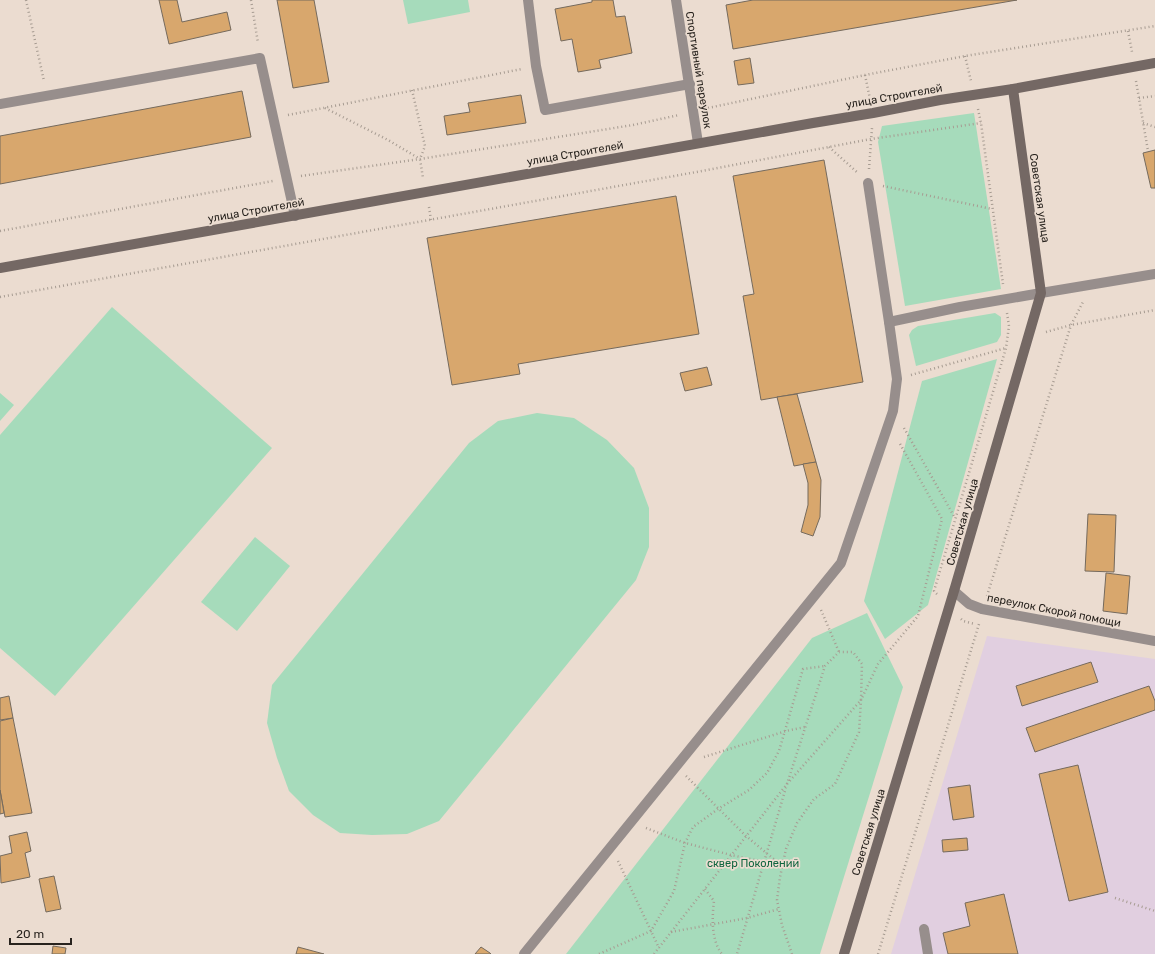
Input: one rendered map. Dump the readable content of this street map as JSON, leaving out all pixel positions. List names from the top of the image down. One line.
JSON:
{"streets":{"street":["Спортивный переулок","улица Строителей","Советская улица","переулок Скорой помощи"]},"crossings":[["Спортивный переулок","улица Строителей"],["улица Строителей","Советская улица"],["Советская улица","переулок Скорой помощи"]],"parks":["сквер Поколений"],"scale_bar":"20 m"}
